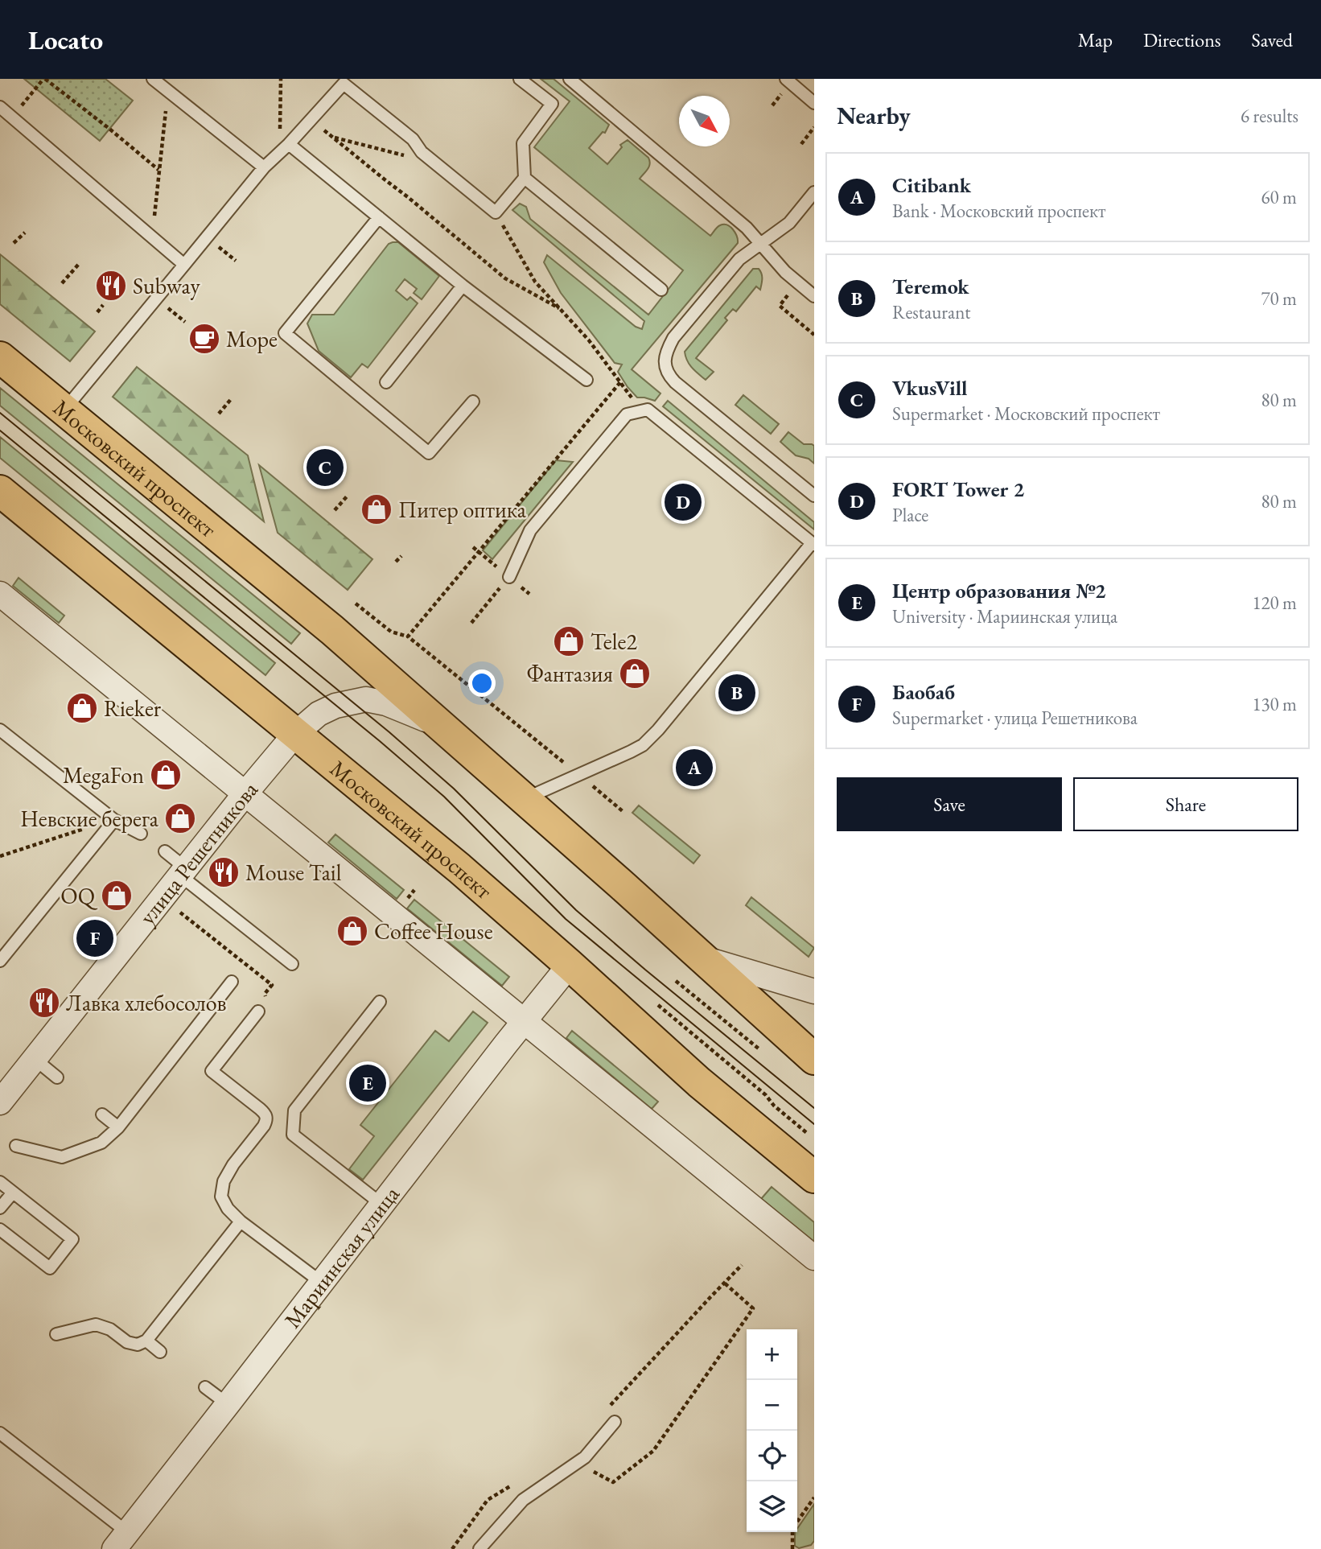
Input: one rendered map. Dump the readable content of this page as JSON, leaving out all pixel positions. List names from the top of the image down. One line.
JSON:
{"streets":{"main road":["Московский проспект"],"street":["улица Решетникова","Мариинская улица"]},"crossings":[["Московский проспект","улица Решетникова"],["Московский проспект","Мариинская улица"]],"places":{"restaurant":["Subway","Mouse Tail","Лавка хлебосолов"],"cafe":["Море"],"shop":["Питер оптика","Tele2","Фантазия","Rieker","MegaFon","Невские берега","OQ","Coffee House"]},"north":"bottom right","page":{"header":"Locato","nav":["Map","Directions","Saved"],"heading":["Nearby","6 results"],"list":[{"mark":"A","name":"Citibank","note":"Bank · Московский проспект","value":"60 m"},{"mark":"B","name":"Teremok","note":"Restaurant","value":"70 m"},{"mark":"C","name":"VkusVill","note":"Supermarket · Московский проспект","value":"80 m"},{"mark":"D","name":"FORT Tower 2","note":"Place","value":"80 m"},{"mark":"E","name":"Центр образования №2","note":"University · Мариинская улица","value":"120 m"},{"mark":"F","name":"Баобаб","note":"Supermarket · улица Решетникова","value":"130 m"}],"pins":["C","D","B","A","F","E"],"buttons":["Save","Share"],"map_buttons":["+","−"]}}
